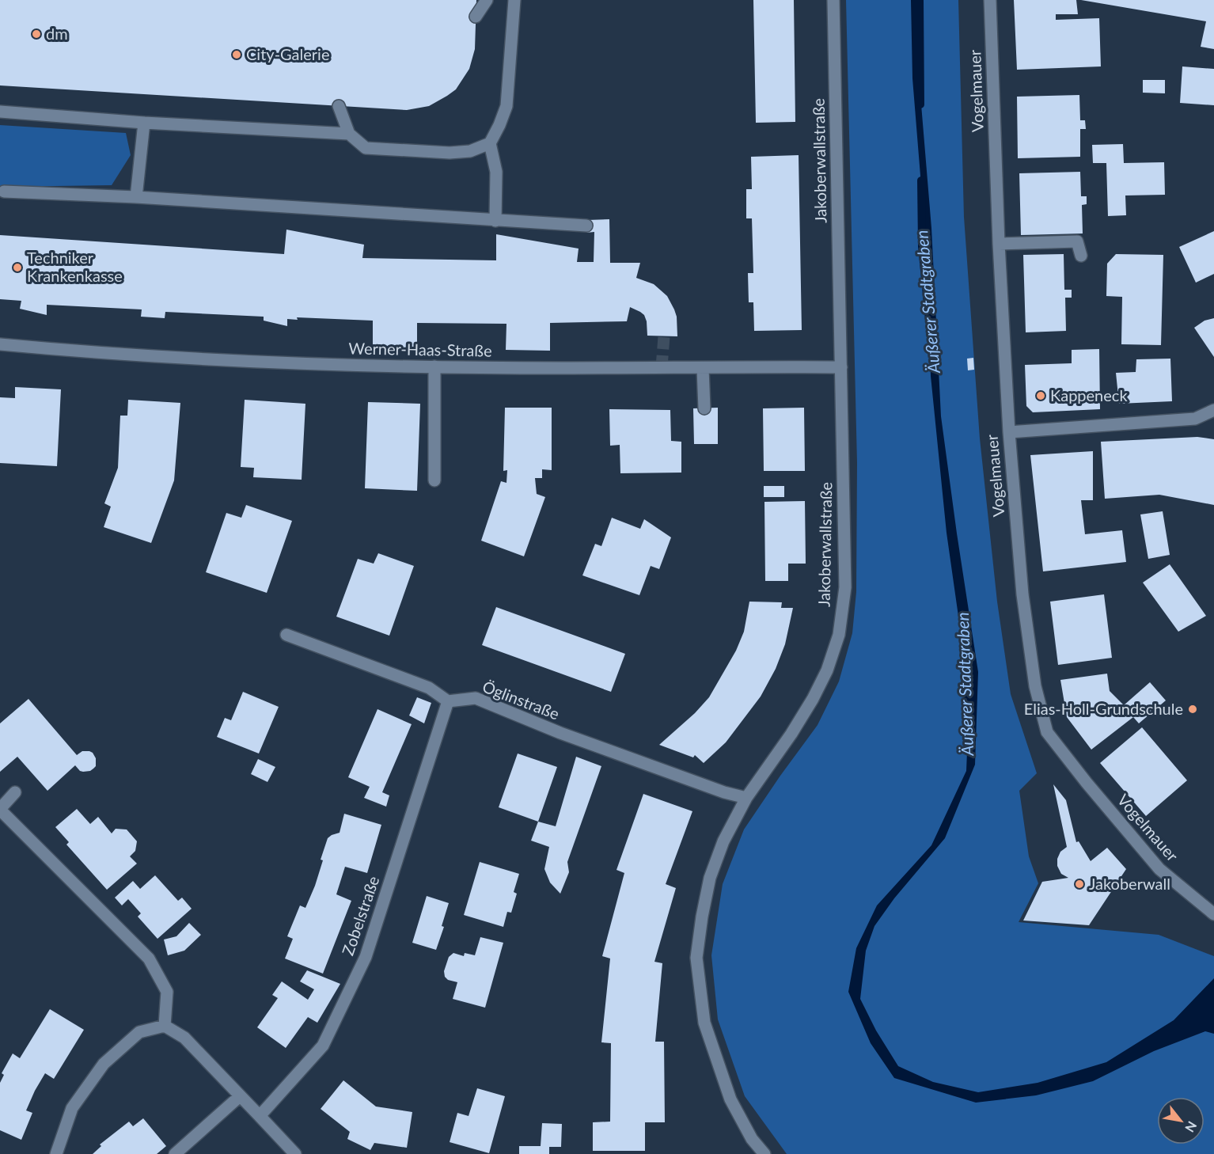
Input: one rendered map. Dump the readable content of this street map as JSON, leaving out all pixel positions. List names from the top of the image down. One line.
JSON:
{"streets":{"street":["Vogelmauer","Jakoberwallstraße","Werner-Haas-Straße","Öglinstraße","Zobelstraße"]},"crossings":[["Jakoberwallstraße","Werner-Haas-Straße"],["Jakoberwallstraße","Öglinstraße"],["Öglinstraße","Zobelstraße"]],"water":["Äußerer Stadtgraben"],"places":["dm","City-Galerie","Techniker Krankenkasse","Kappeneck","Elias-Holl-Grundschule","Jakoberwall"],"north":"bottom right"}
